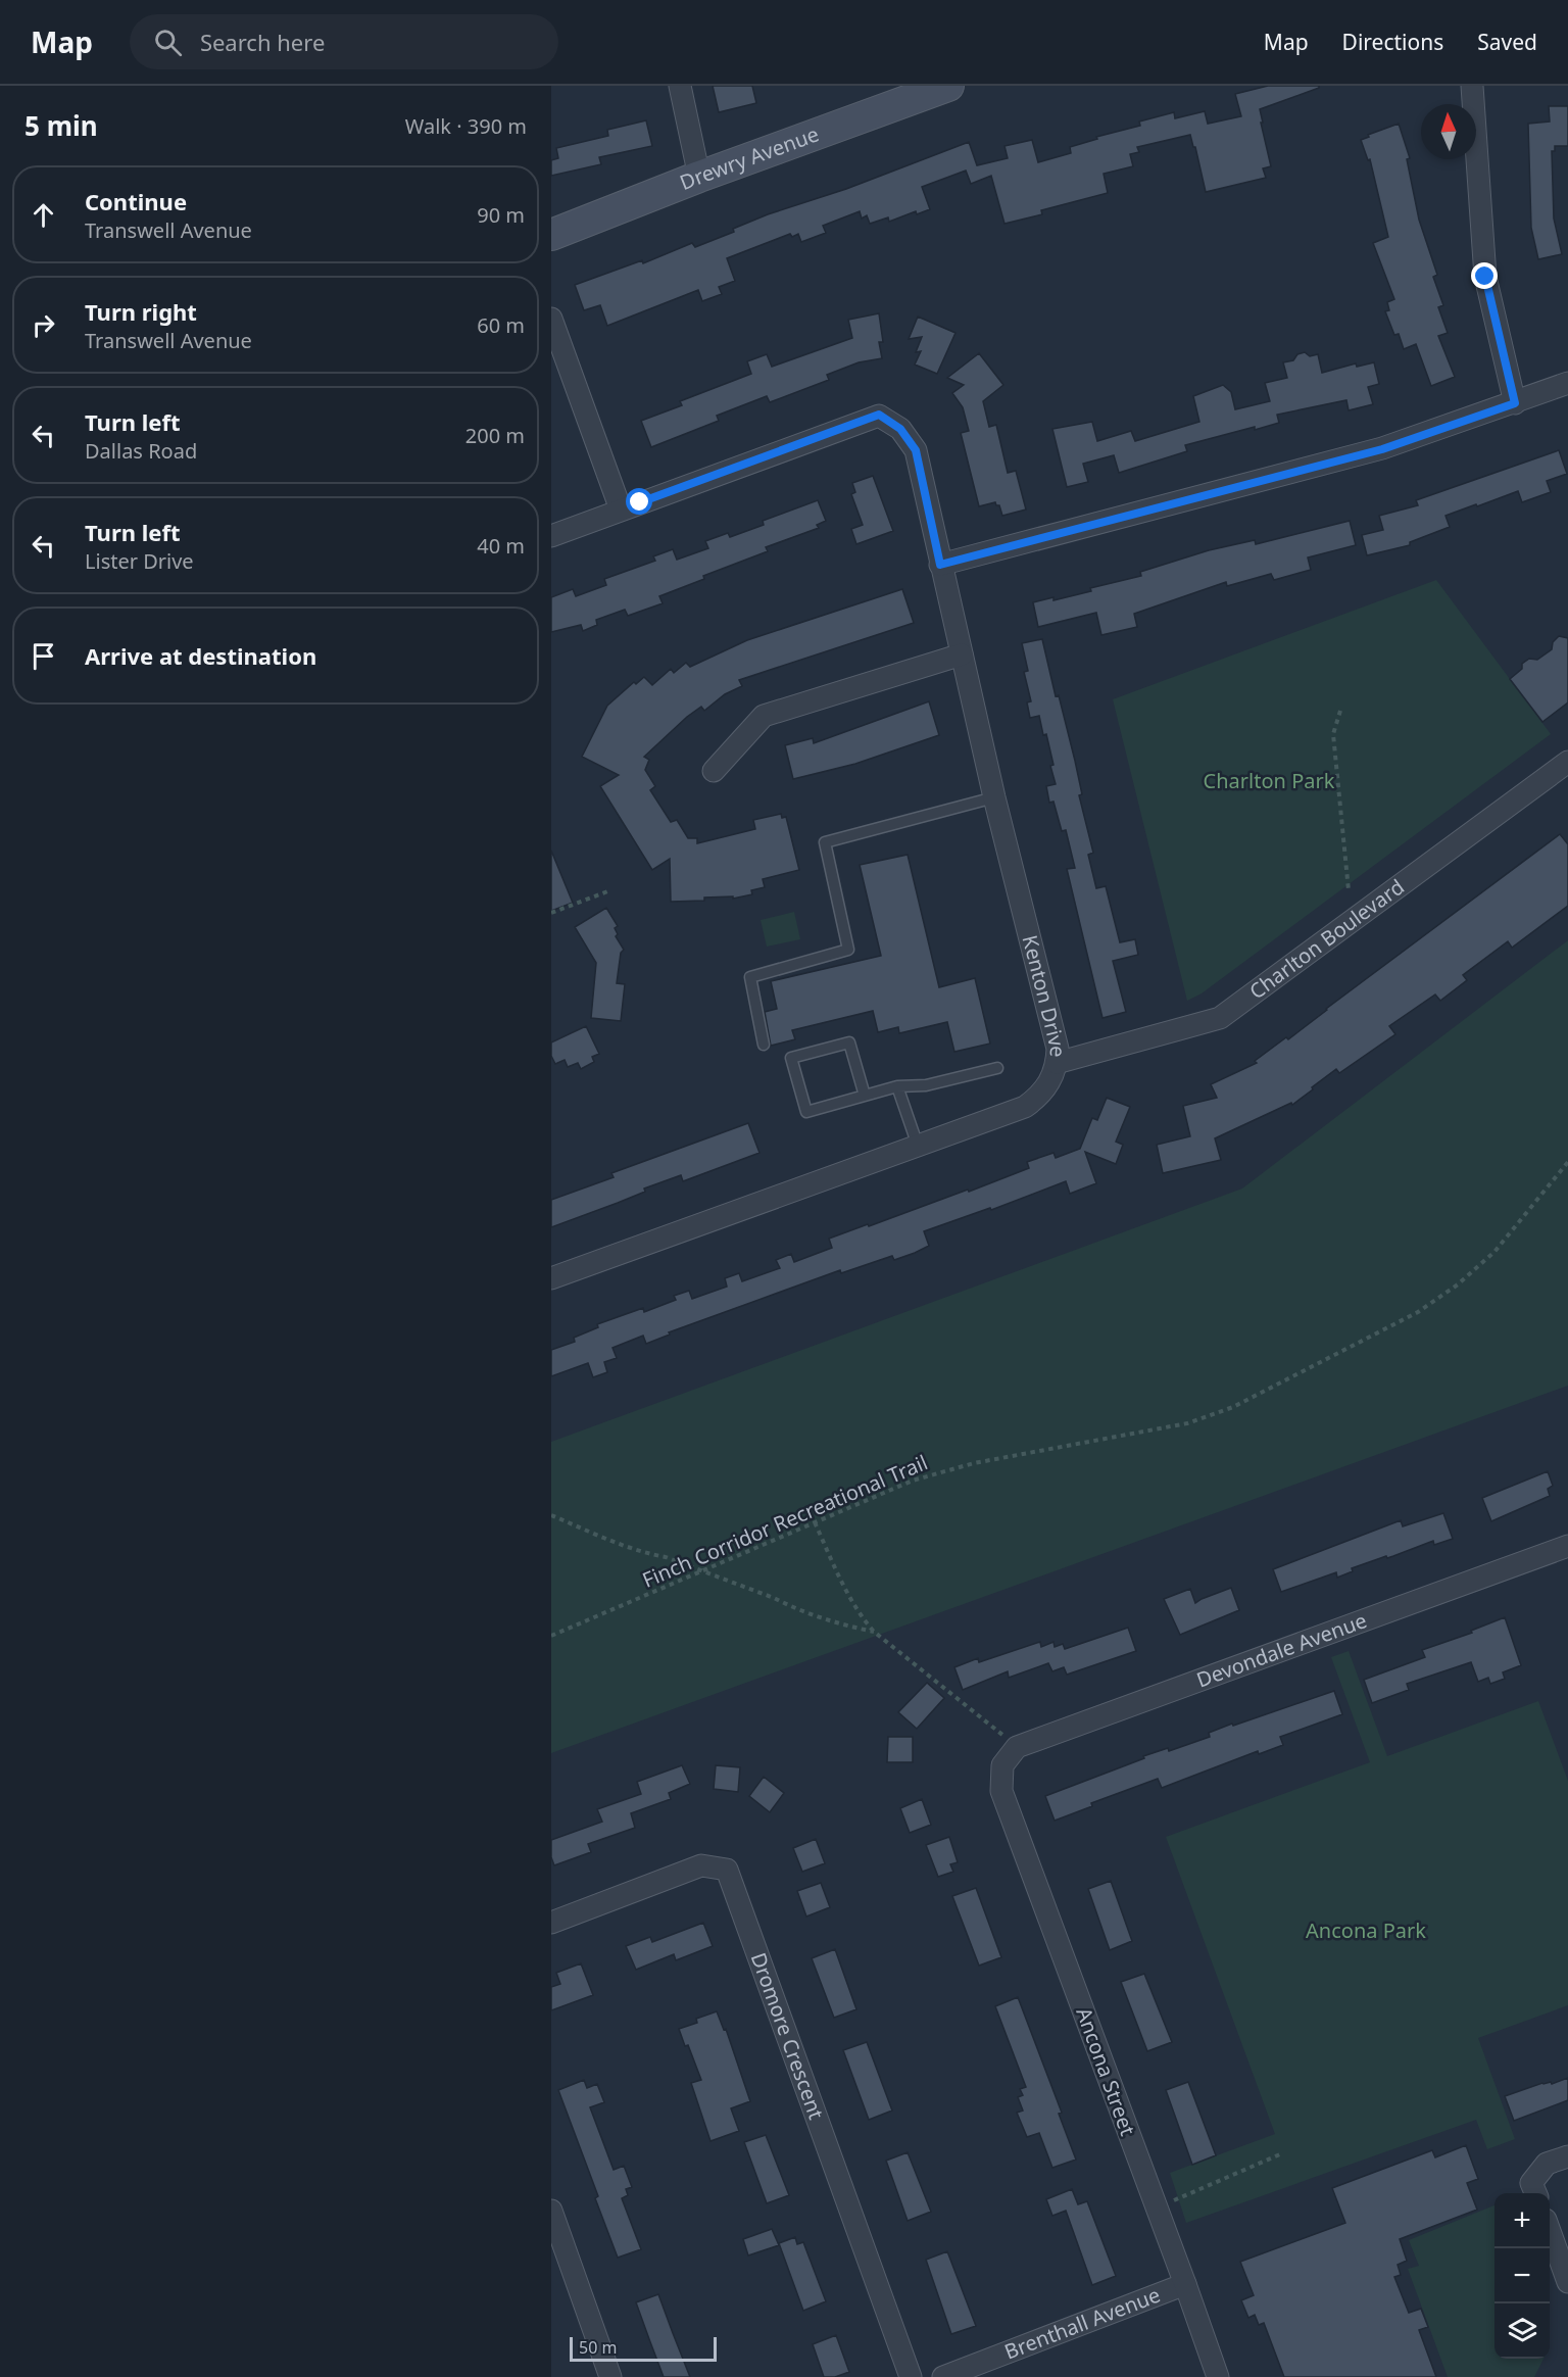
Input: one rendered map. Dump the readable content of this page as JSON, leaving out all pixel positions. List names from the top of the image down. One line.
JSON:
{"streets":{"street":["Drewry Avenue","Charlton Boulevard","Kenton Drive","Devondale Avenue","Dromore Crescent","Ancona Street","Brenthall Avenue"],"path":["Finch Corridor Recreational Trail"]},"crossings":[["Charlton Boulevard","Kenton Drive"],["Devondale Avenue","Ancona Street"],["Ancona Street","Brenthall Avenue"]],"parks":["Charlton Park","Ancona Park"],"scale_bar":"50 m","north":"top","page":{"header":"Map","search":"Search here","nav":["Map","Directions","Saved"],"heading":["5 min","Walk · 390 m"],"list":[["Continue","Transwell Avenue","90 m"],["Turn right","Transwell Avenue","60 m"],["Turn left","Dallas Road","200 m"],["Turn left","Lister Drive","40 m"],"Arrive at destination"],"map_buttons":["+","−"],"scale":"50 m"}}
